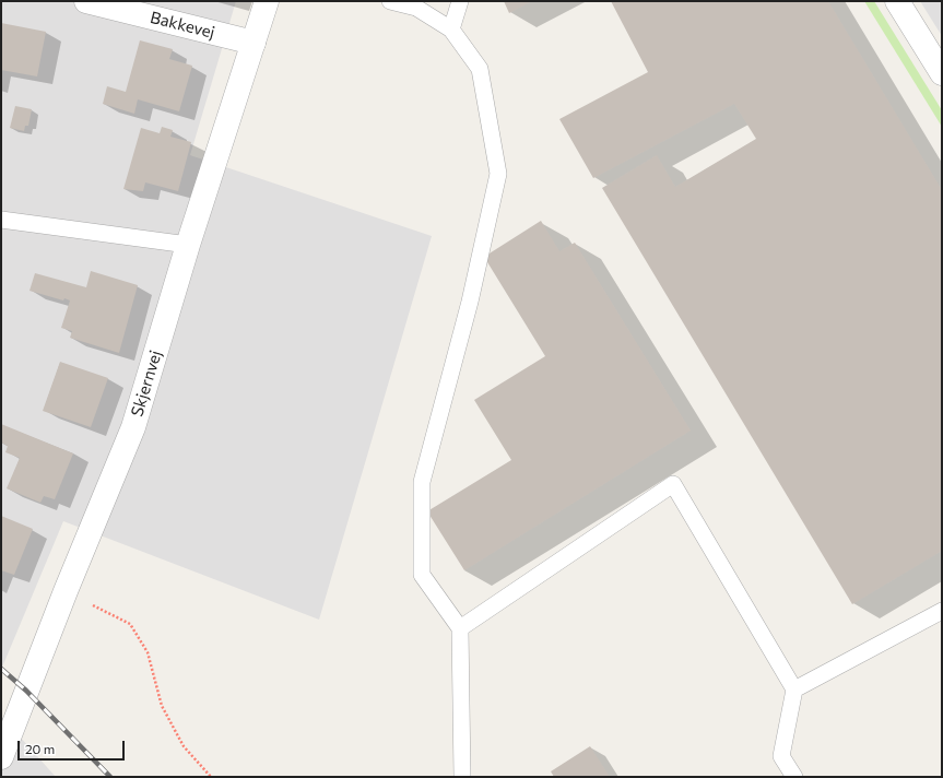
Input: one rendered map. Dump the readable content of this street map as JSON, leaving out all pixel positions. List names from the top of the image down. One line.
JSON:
{"streets":{"street":["Bakkevej","Skjernvej"]},"crossings":[["Bakkevej","Skjernvej"]],"scale_bar":"20 m"}
